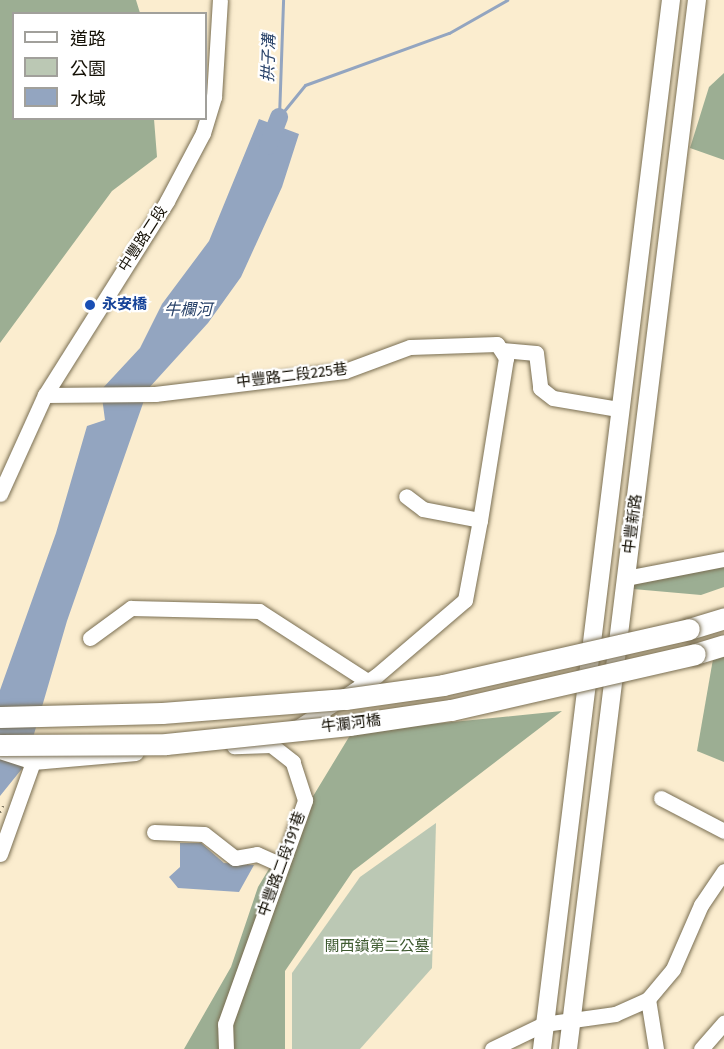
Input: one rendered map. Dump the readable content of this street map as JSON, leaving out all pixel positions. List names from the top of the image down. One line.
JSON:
{"streets":{"highway":["牛瀾河橋"],"main road":["中豐新路"],"street":["中豐路二段","中豐路二段225巷","中豐路二段191巷"]},"crossings":[["中豐路二段","中豐路二段225巷"],["中豐路二段225巷","中豐新路"]],"water":["拱子溝","牛欄河"],"parks":["關西鎮第二公墓"],"places":["永安橋"],"legend":["道路","公園","水域"]}
